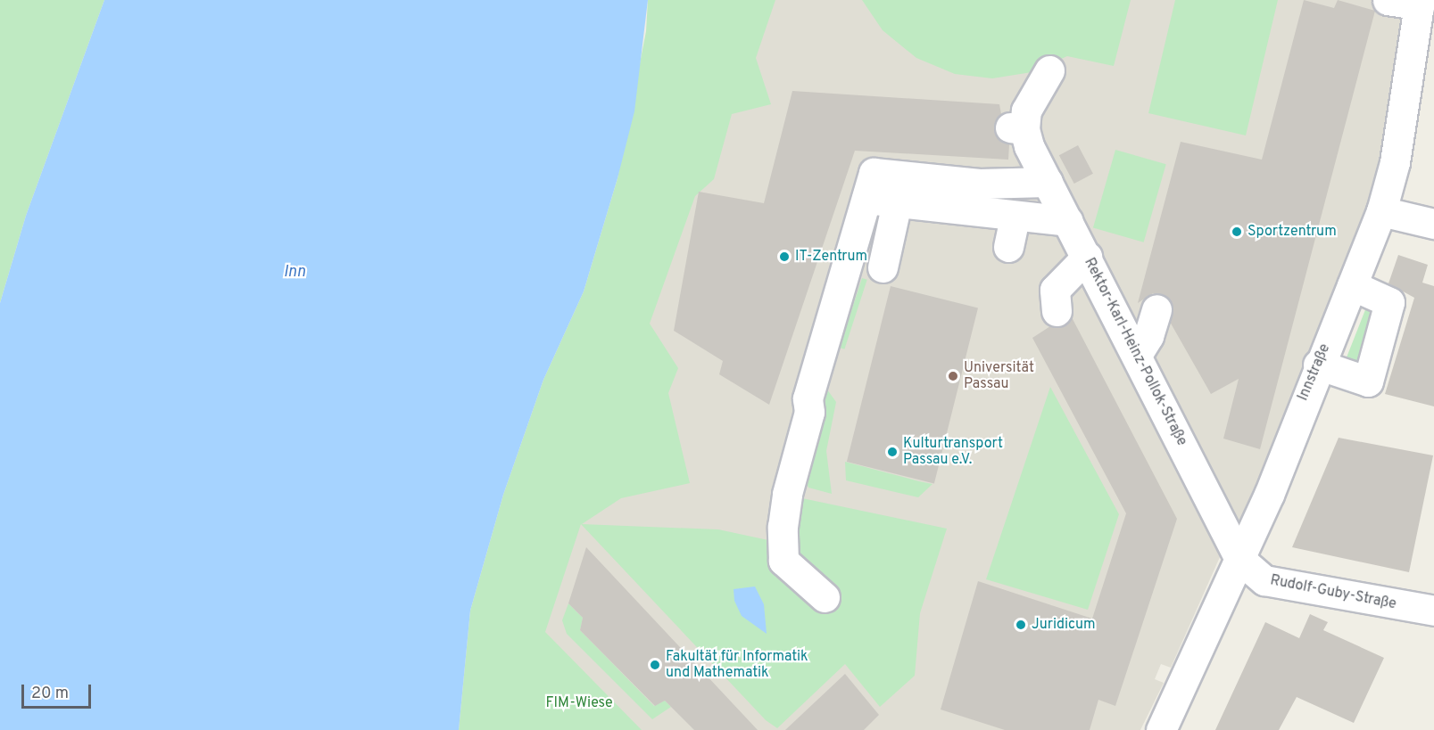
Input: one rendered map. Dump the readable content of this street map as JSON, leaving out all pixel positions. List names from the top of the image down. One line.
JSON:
{"streets":{"street":["Rektor-Karl-Heinz-Pollok-Straße","Innstraße","Rudolf-Guby-Straße"]},"crossings":[["Rektor-Karl-Heinz-Pollok-Straße","Innstraße"],["Rektor-Karl-Heinz-Pollok-Straße","Rudolf-Guby-Straße"],["Innstraße","Rudolf-Guby-Straße"]],"water":["Inn"],"parks":["FIM-Wiese"],"places":["Sportzentrum","IT-Zentrum","Universität Passau","Kulturtransport Passau e.V.","Juridicum","Fakultät für Informatik und Mathematik"],"scale_bar":"20 m"}
